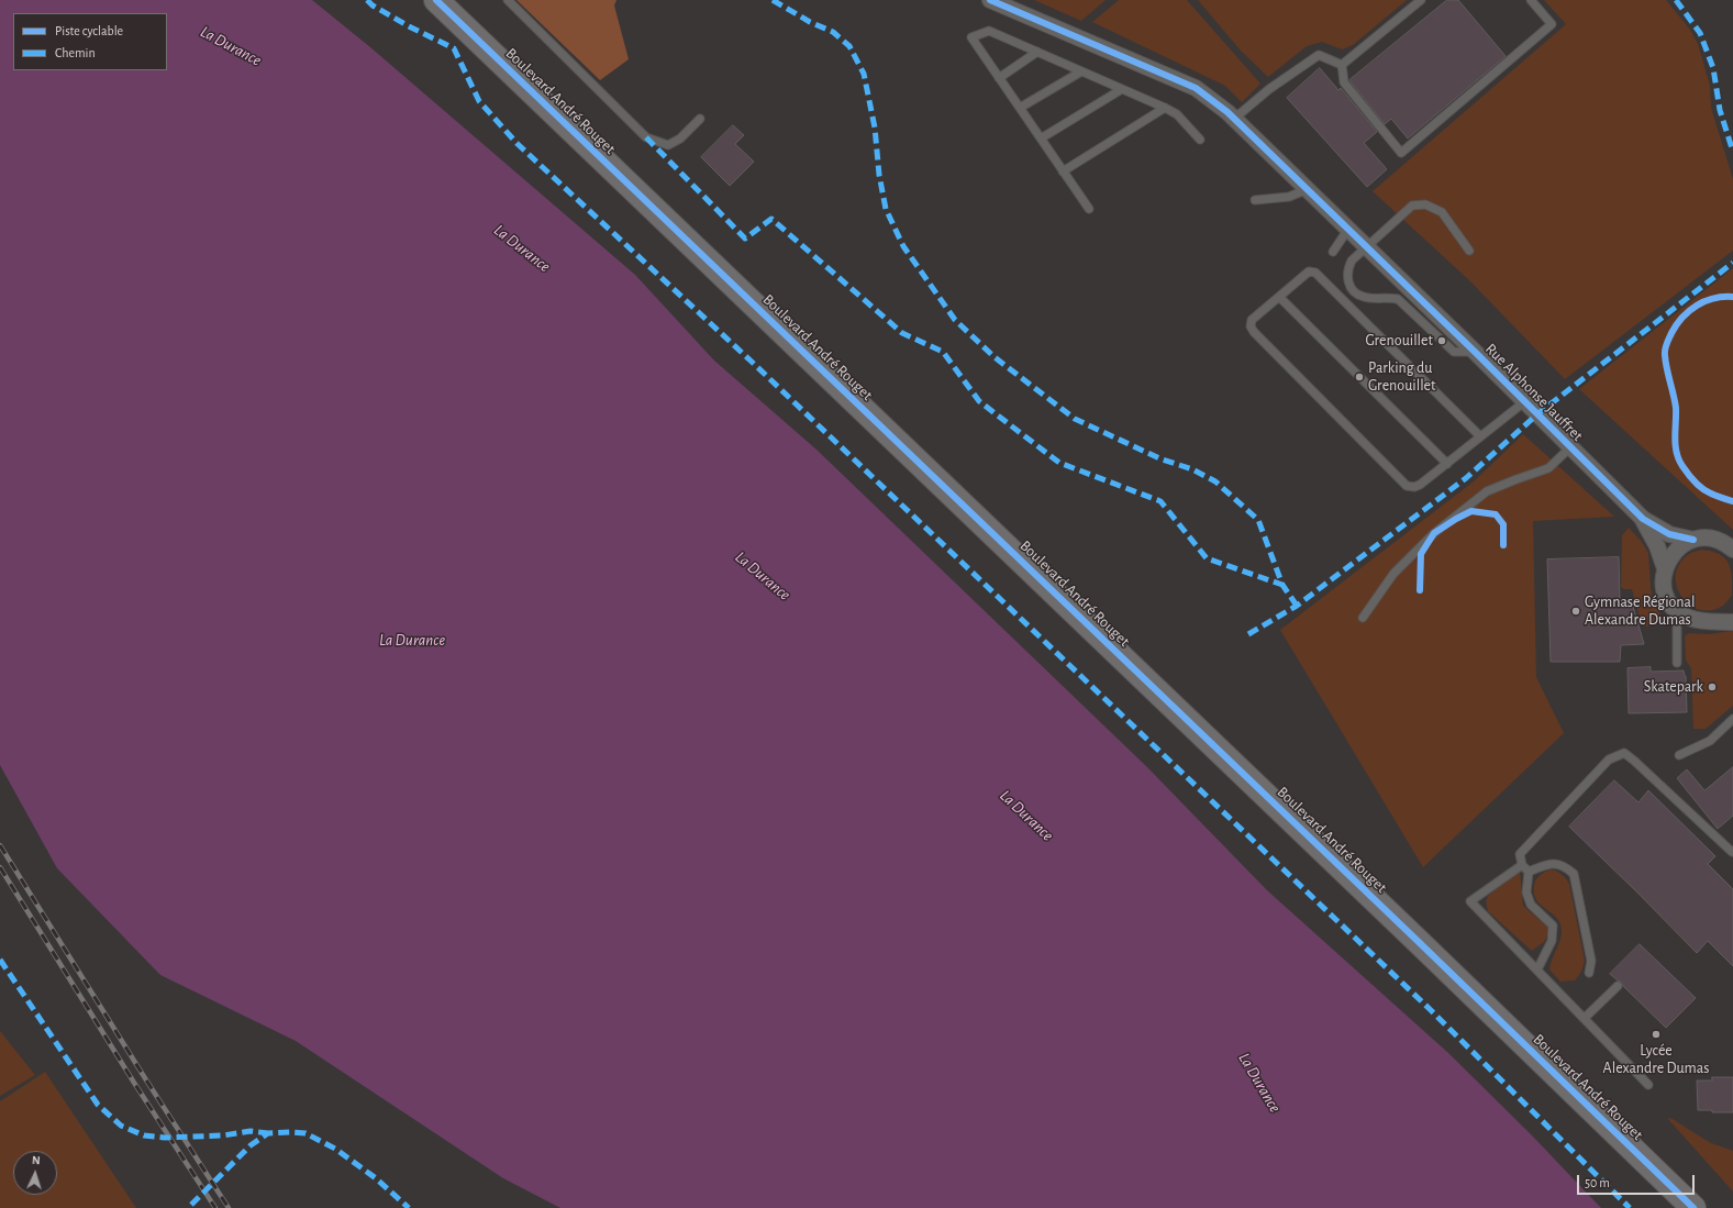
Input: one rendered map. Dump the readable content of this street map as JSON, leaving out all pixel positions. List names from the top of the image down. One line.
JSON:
{"streets":{"main road":["Boulevard André Rouget"],"street":["Rue Alphonse Jauffret"]},"water":["La Durance"],"places":["Grenouillet","Parking du Grenouillet","Gymnase Régional Alexandre Dumas","Skatepark","Lycée Alexandre Dumas"],"legend":["Piste cyclable","Chemin"],"scale_bar":"50 m","north":"top"}
